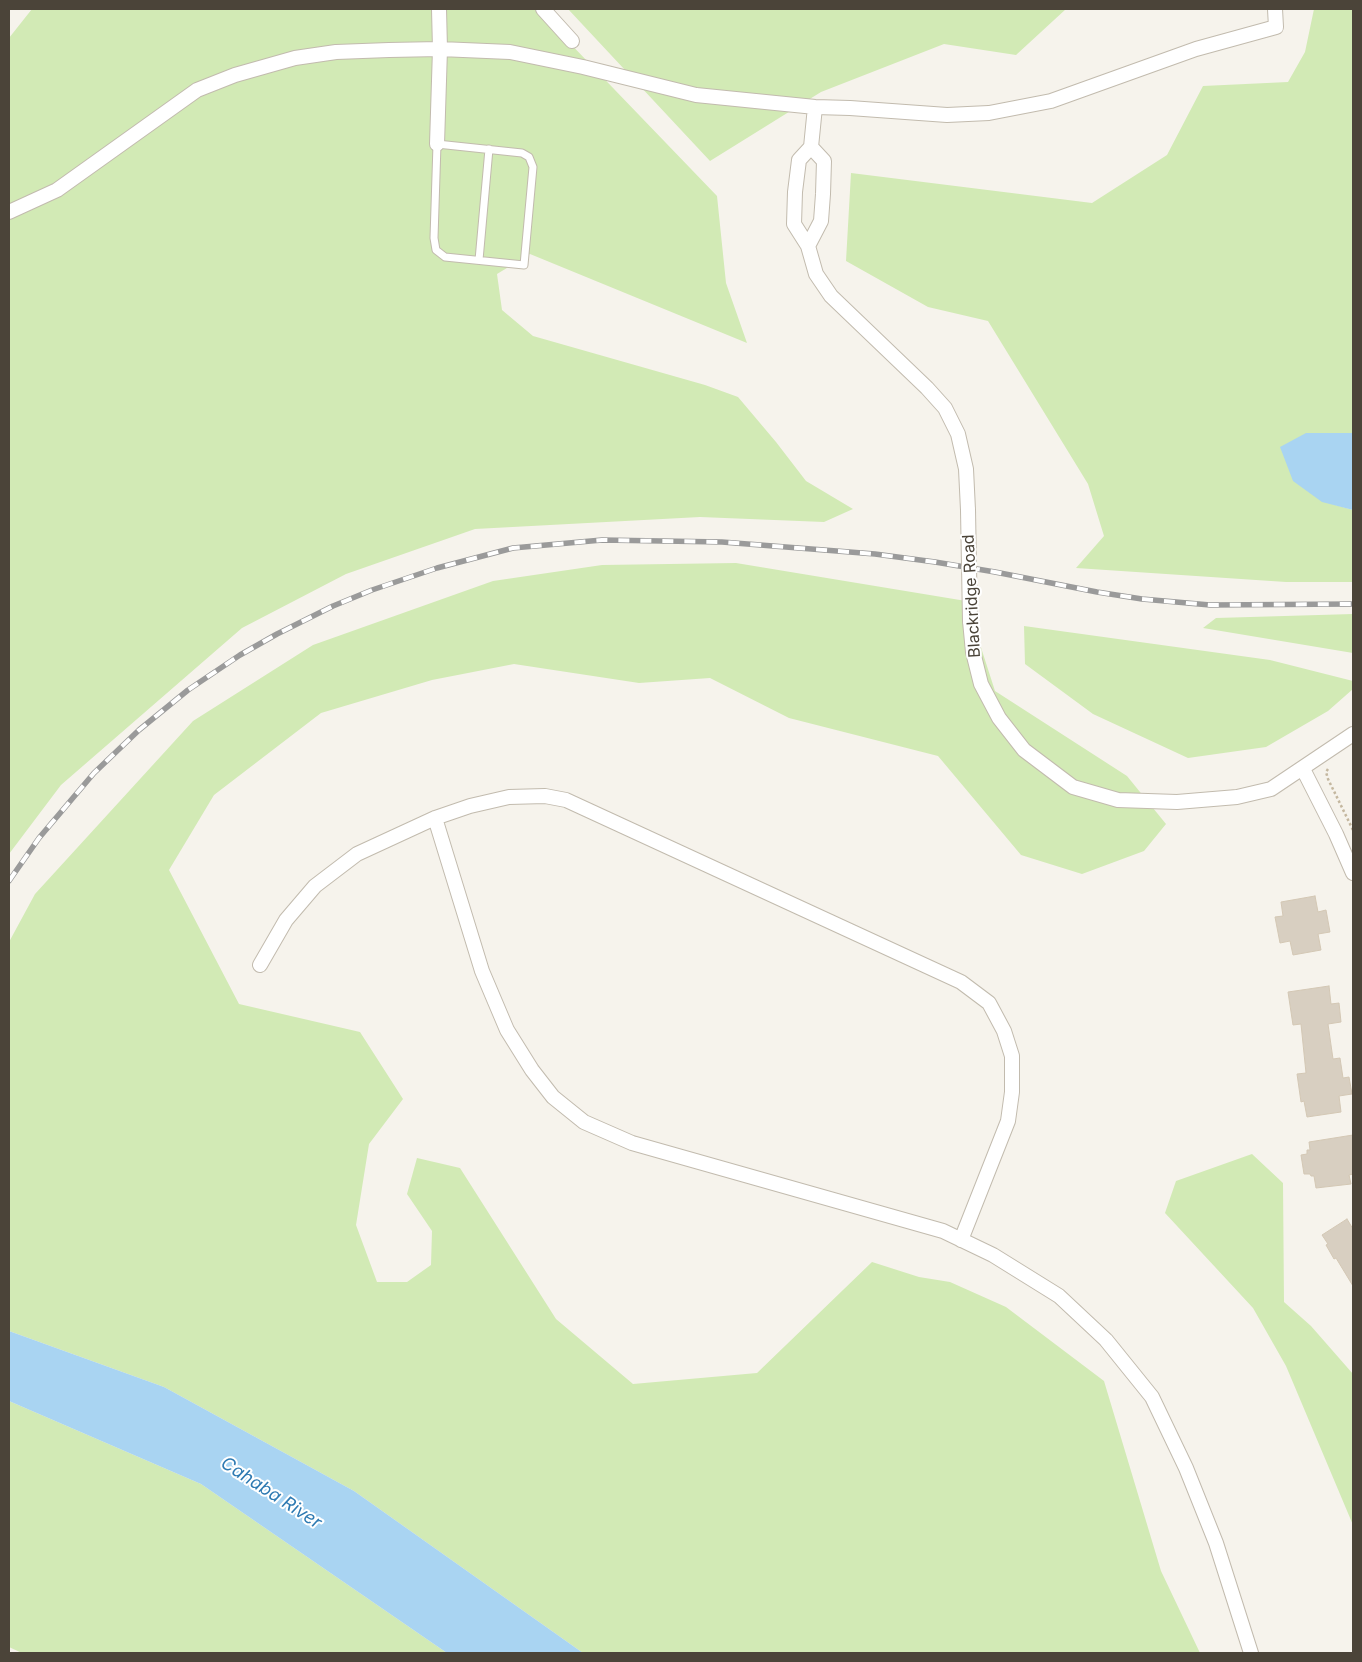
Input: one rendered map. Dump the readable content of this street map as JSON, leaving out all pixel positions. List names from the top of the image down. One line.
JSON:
{"streets":{"street":["Blackridge Road"]},"water":["Cahaba River"]}
